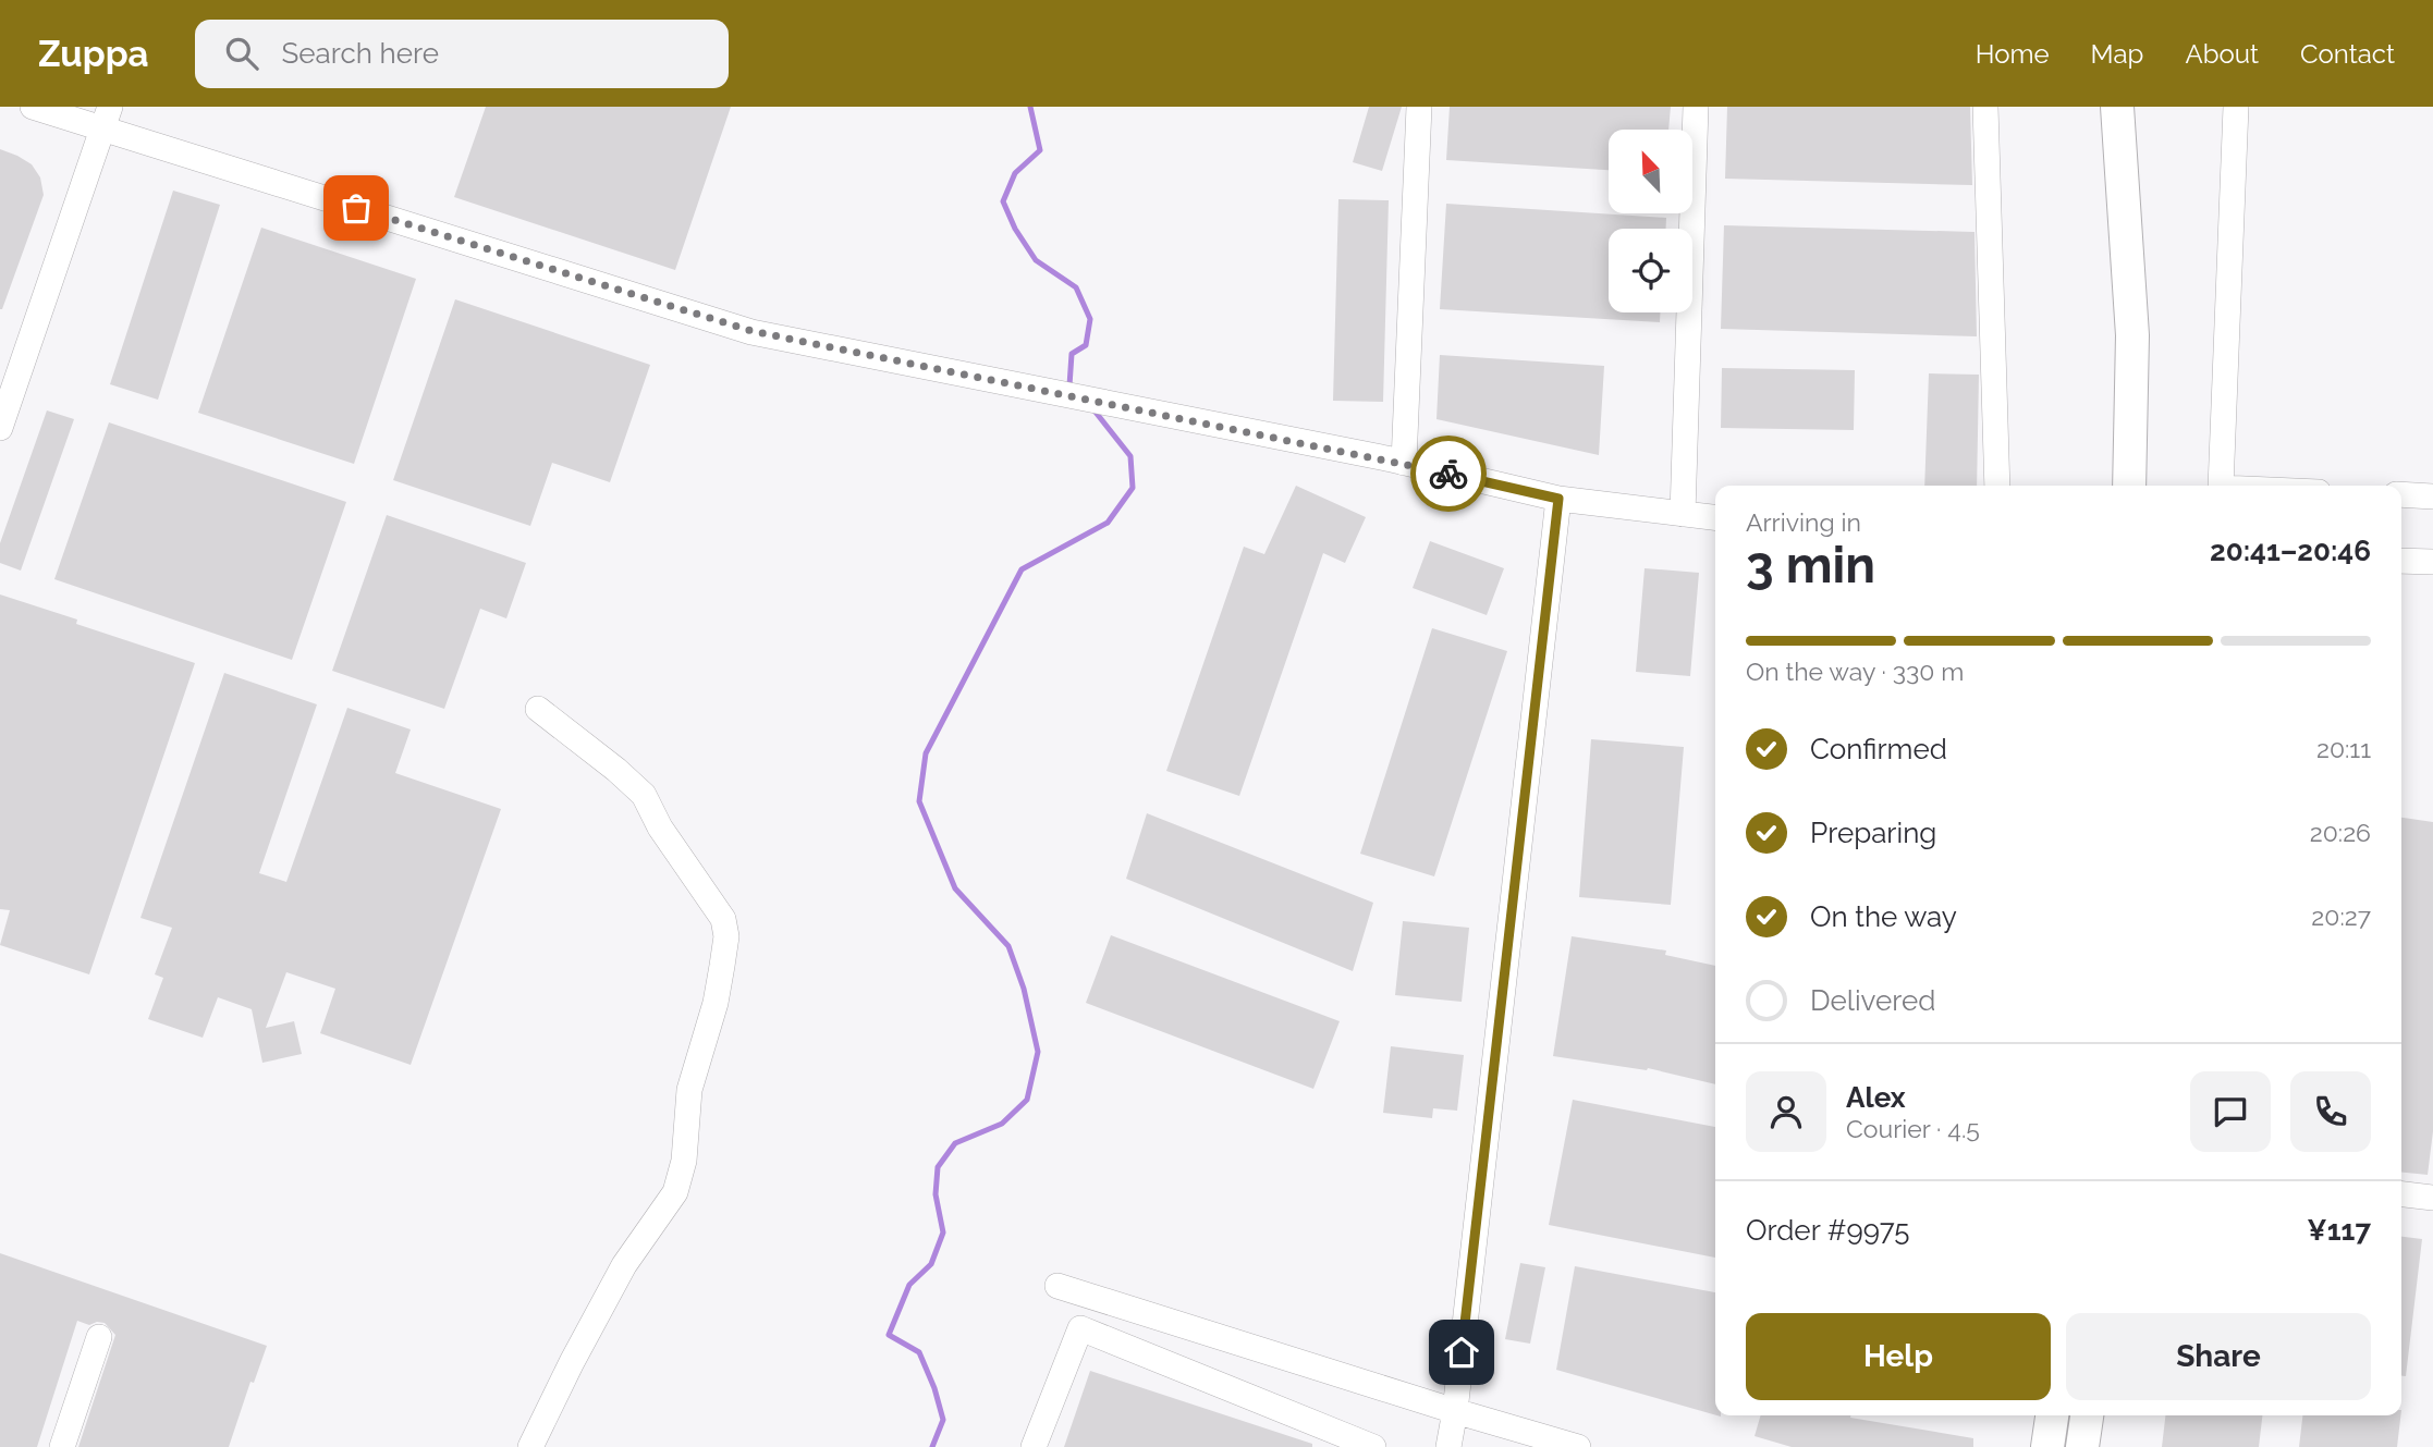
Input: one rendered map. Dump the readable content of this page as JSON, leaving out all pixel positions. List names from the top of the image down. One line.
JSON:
{"north":"top left","page":{"header":"Zuppa","search":"Search here","nav":["Home","Map","About","Contact"],"heading":["3 min","Arriving in","20:41–20:46"],"panel":["Alex","Courier · 4.5","Order #9975","¥117"],"bar":"On the way · 330 m","list":[["Confirmed","20:11"],["Preparing","20:26"],["On the way","20:27"],"Delivered"],"buttons":["Help","Share"]}}
